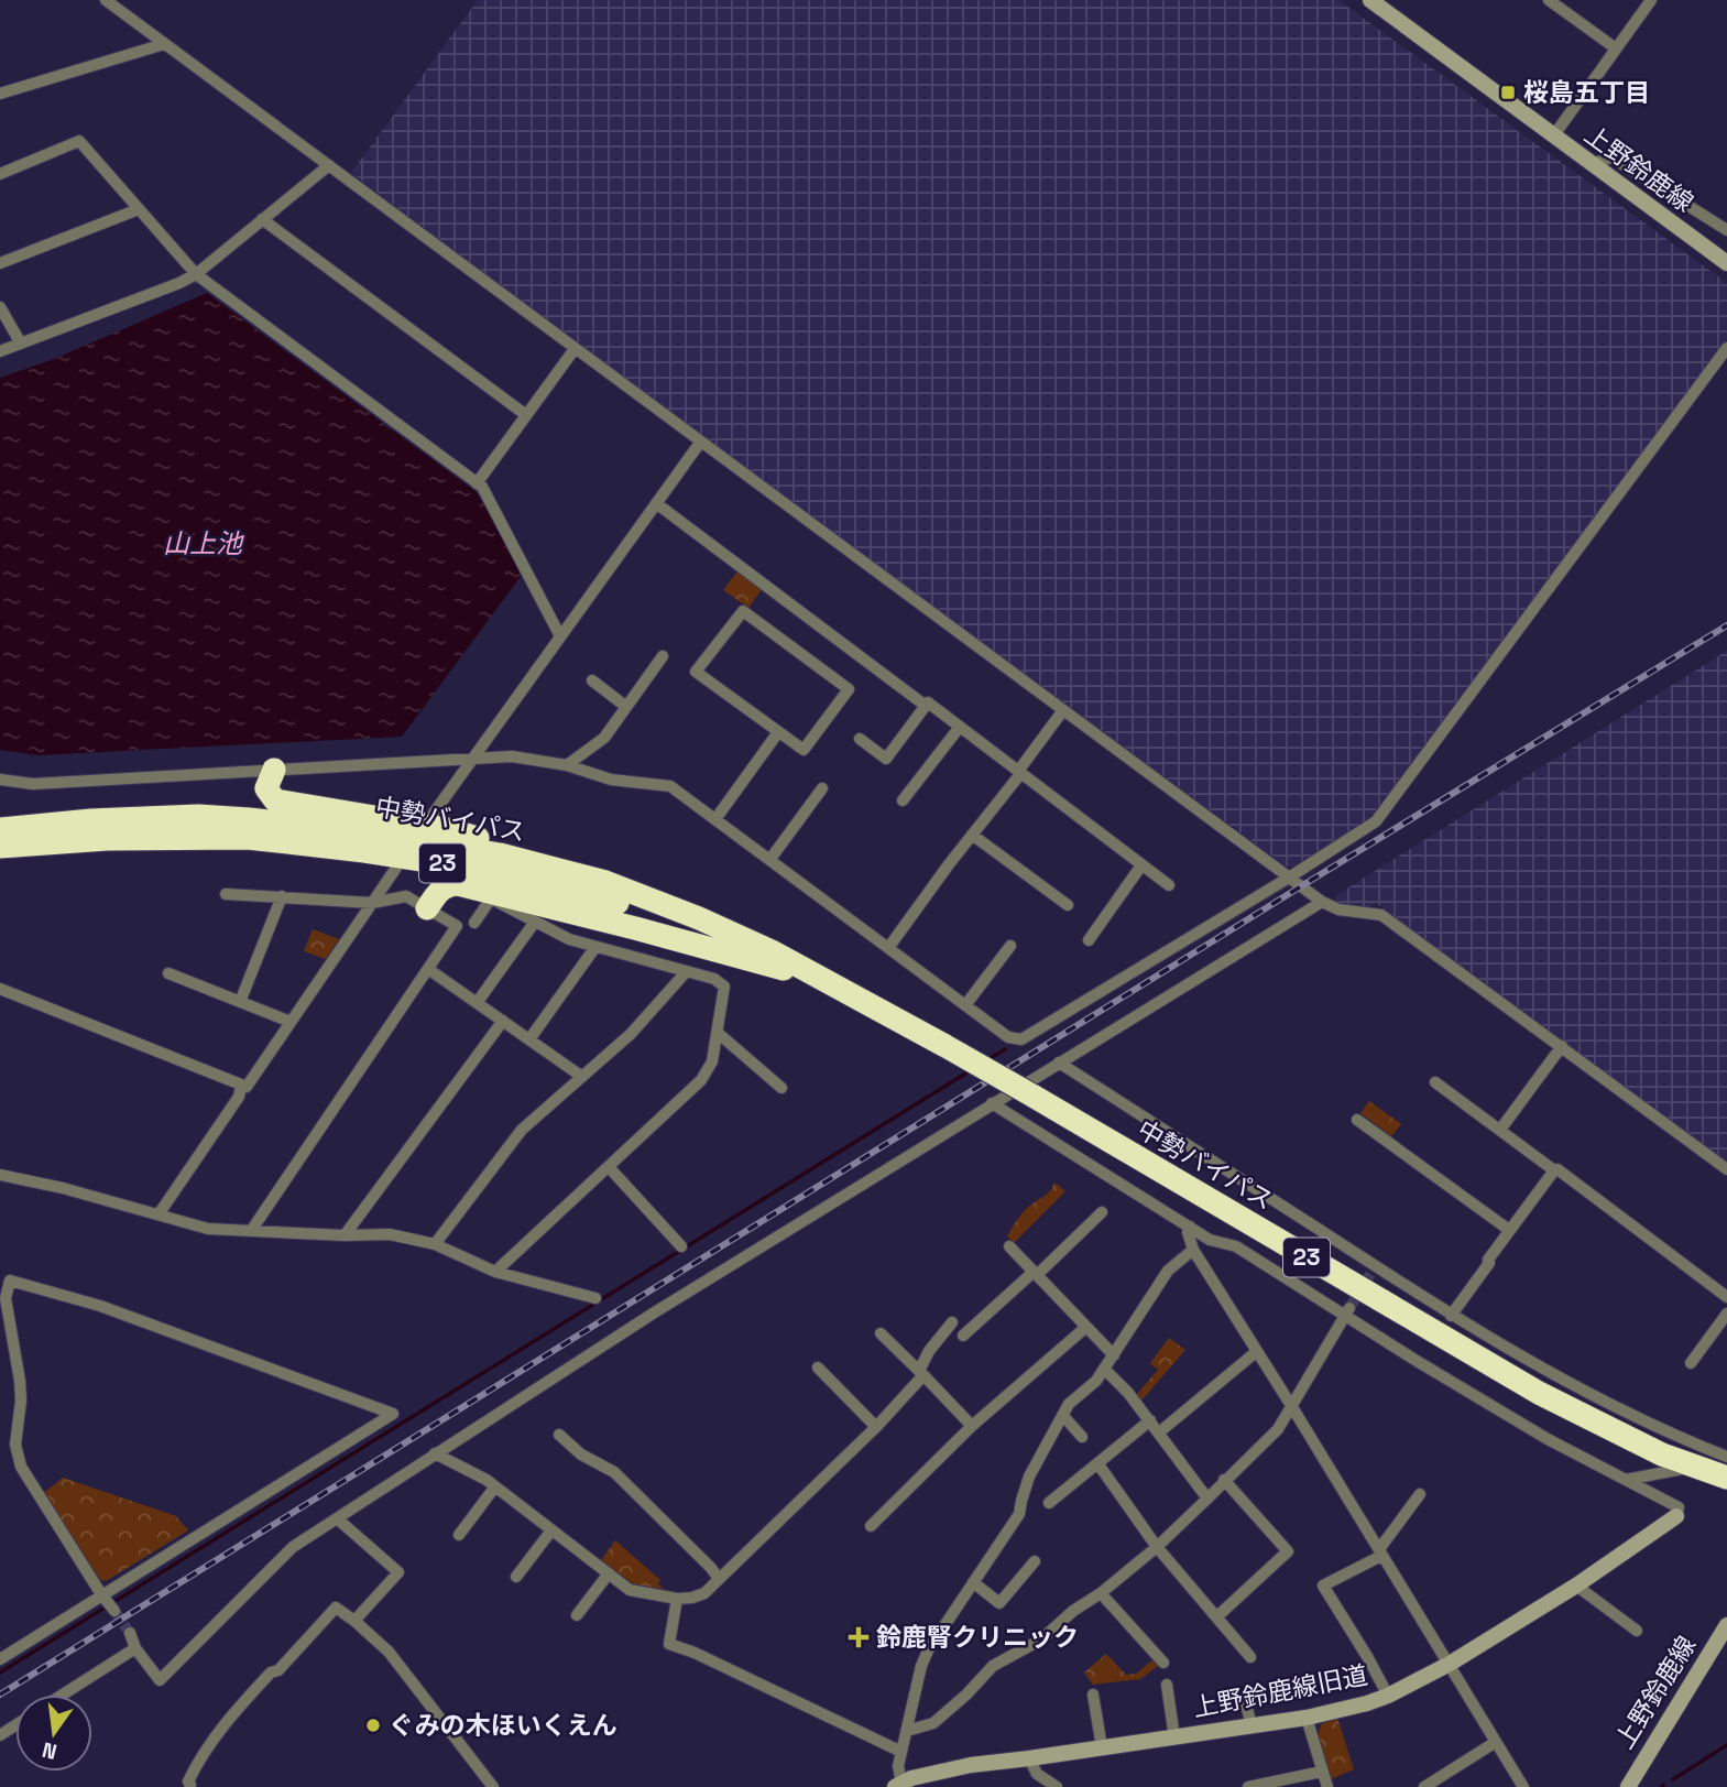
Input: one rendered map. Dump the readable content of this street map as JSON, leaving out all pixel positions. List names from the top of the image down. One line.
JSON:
{"streets":{"highway":["中勢バイパス","23"],"street":["上野鈴鹿線","上野鈴鹿線旧道"]},"water":["山上池"],"places":{"transit":["桜島五丁目"],"health":["鈴鹿腎クリニック"],"other":["ぐみの木ほいくえん"]},"north":"bottom"}
